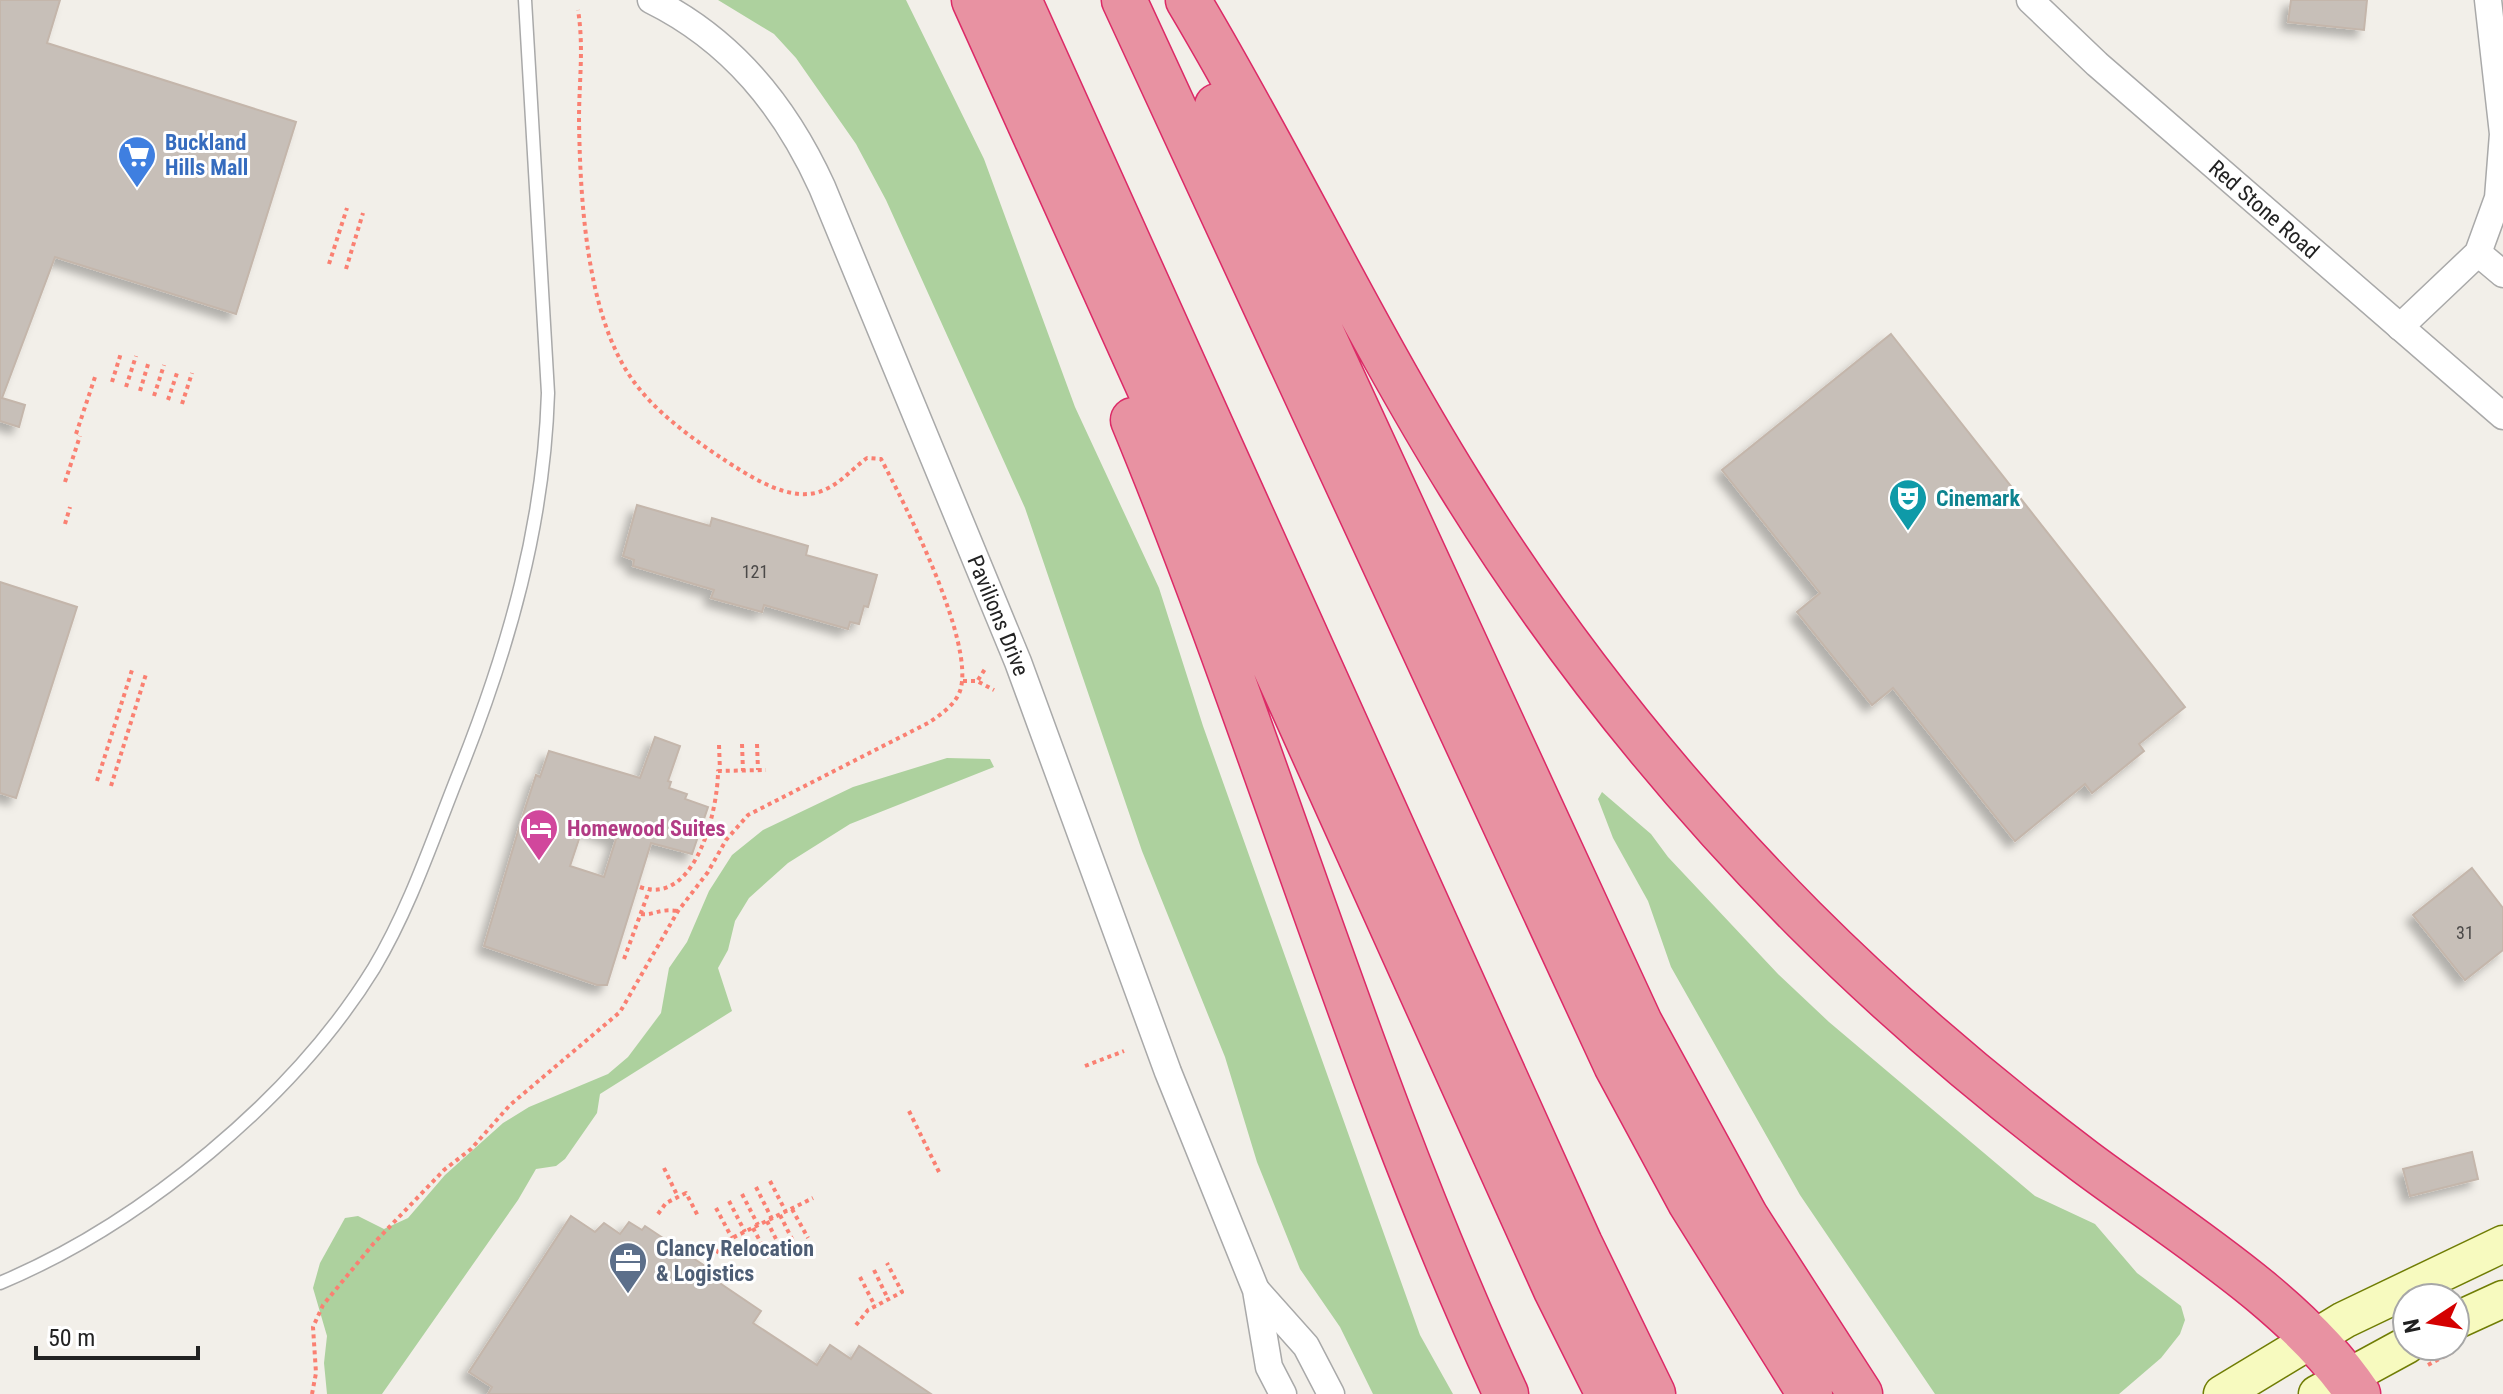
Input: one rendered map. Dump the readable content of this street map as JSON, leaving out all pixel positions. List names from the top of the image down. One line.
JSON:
{"streets":{"street":["Red Stone Road","Pavilions Drive"]},"places":{"supermarket":["Buckland Hills Mall"],"theatre":["Cinemark"],"hotel":["Homewood Suites"],"office":["Clancy Relocation & Logistics"]},"house_numbers":["121","31"],"scale_bar":"50 m","north":"left"}
